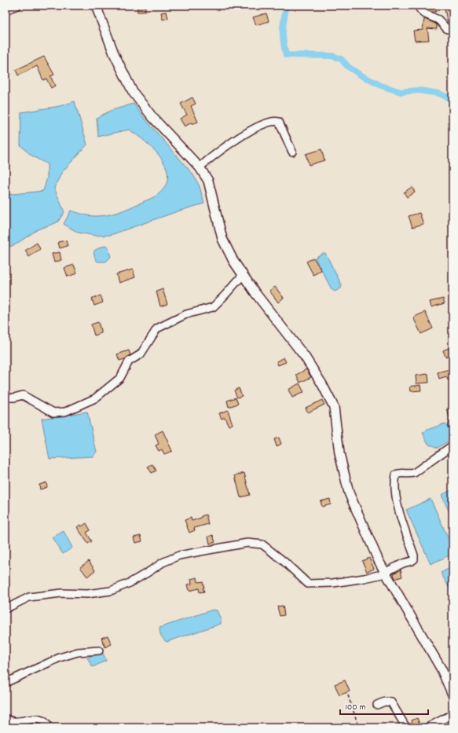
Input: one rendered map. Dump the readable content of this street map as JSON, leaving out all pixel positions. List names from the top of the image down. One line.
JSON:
{"scale_bar":"100 m"}
